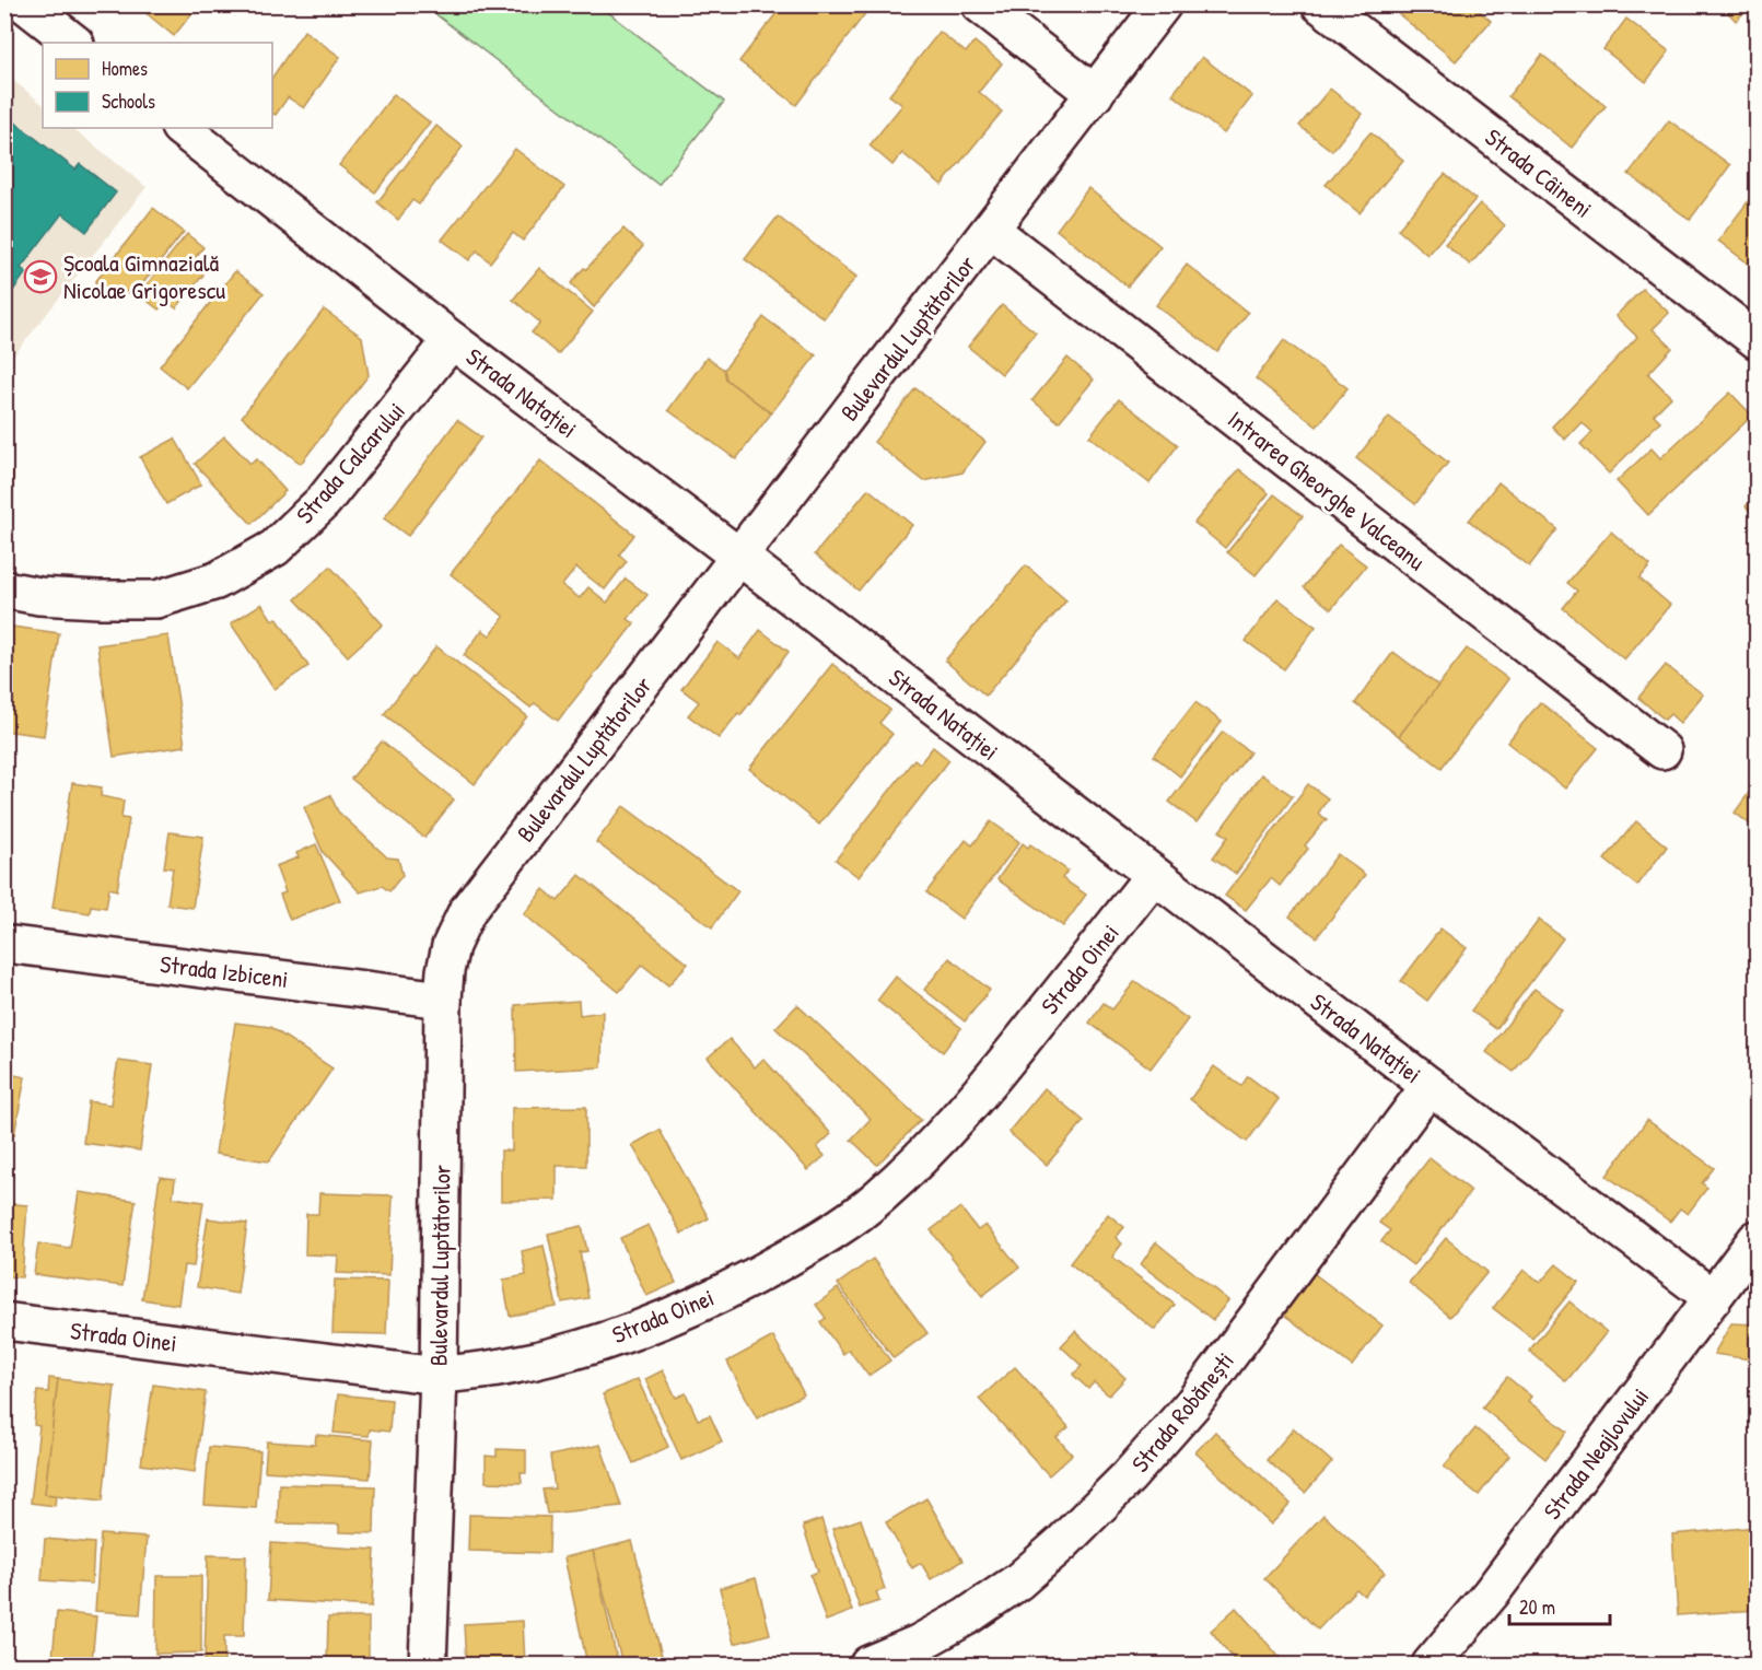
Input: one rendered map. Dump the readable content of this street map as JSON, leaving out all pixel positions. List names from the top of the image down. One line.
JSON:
{"streets":{"street":["Strada Câineni","Bulevardul Luptătorilor","Strada Natației","Strada Calcarului","Intrarea Gheorghe Valceanu","Strada Oinei","Strada Izbiceni","Strada Robănești","Strada Neajlovului"]},"crossings":[["Bulevardul Luptătorilor","Strada Natației"],["Bulevardul Luptătorilor","Intrarea Gheorghe Valceanu"],["Bulevardul Luptătorilor","Strada Oinei"],["Bulevardul Luptătorilor","Strada Izbiceni"],["Strada Natației","Strada Calcarului"],["Strada Natației","Strada Oinei"],["Strada Natației","Strada Robănești"],["Strada Natației","Strada Neajlovului"]],"places":{"school or university":["Școala Gimnazială Nicolae Grigorescu"]},"legend":["Homes","Schools"],"scale_bar":"20 m"}
